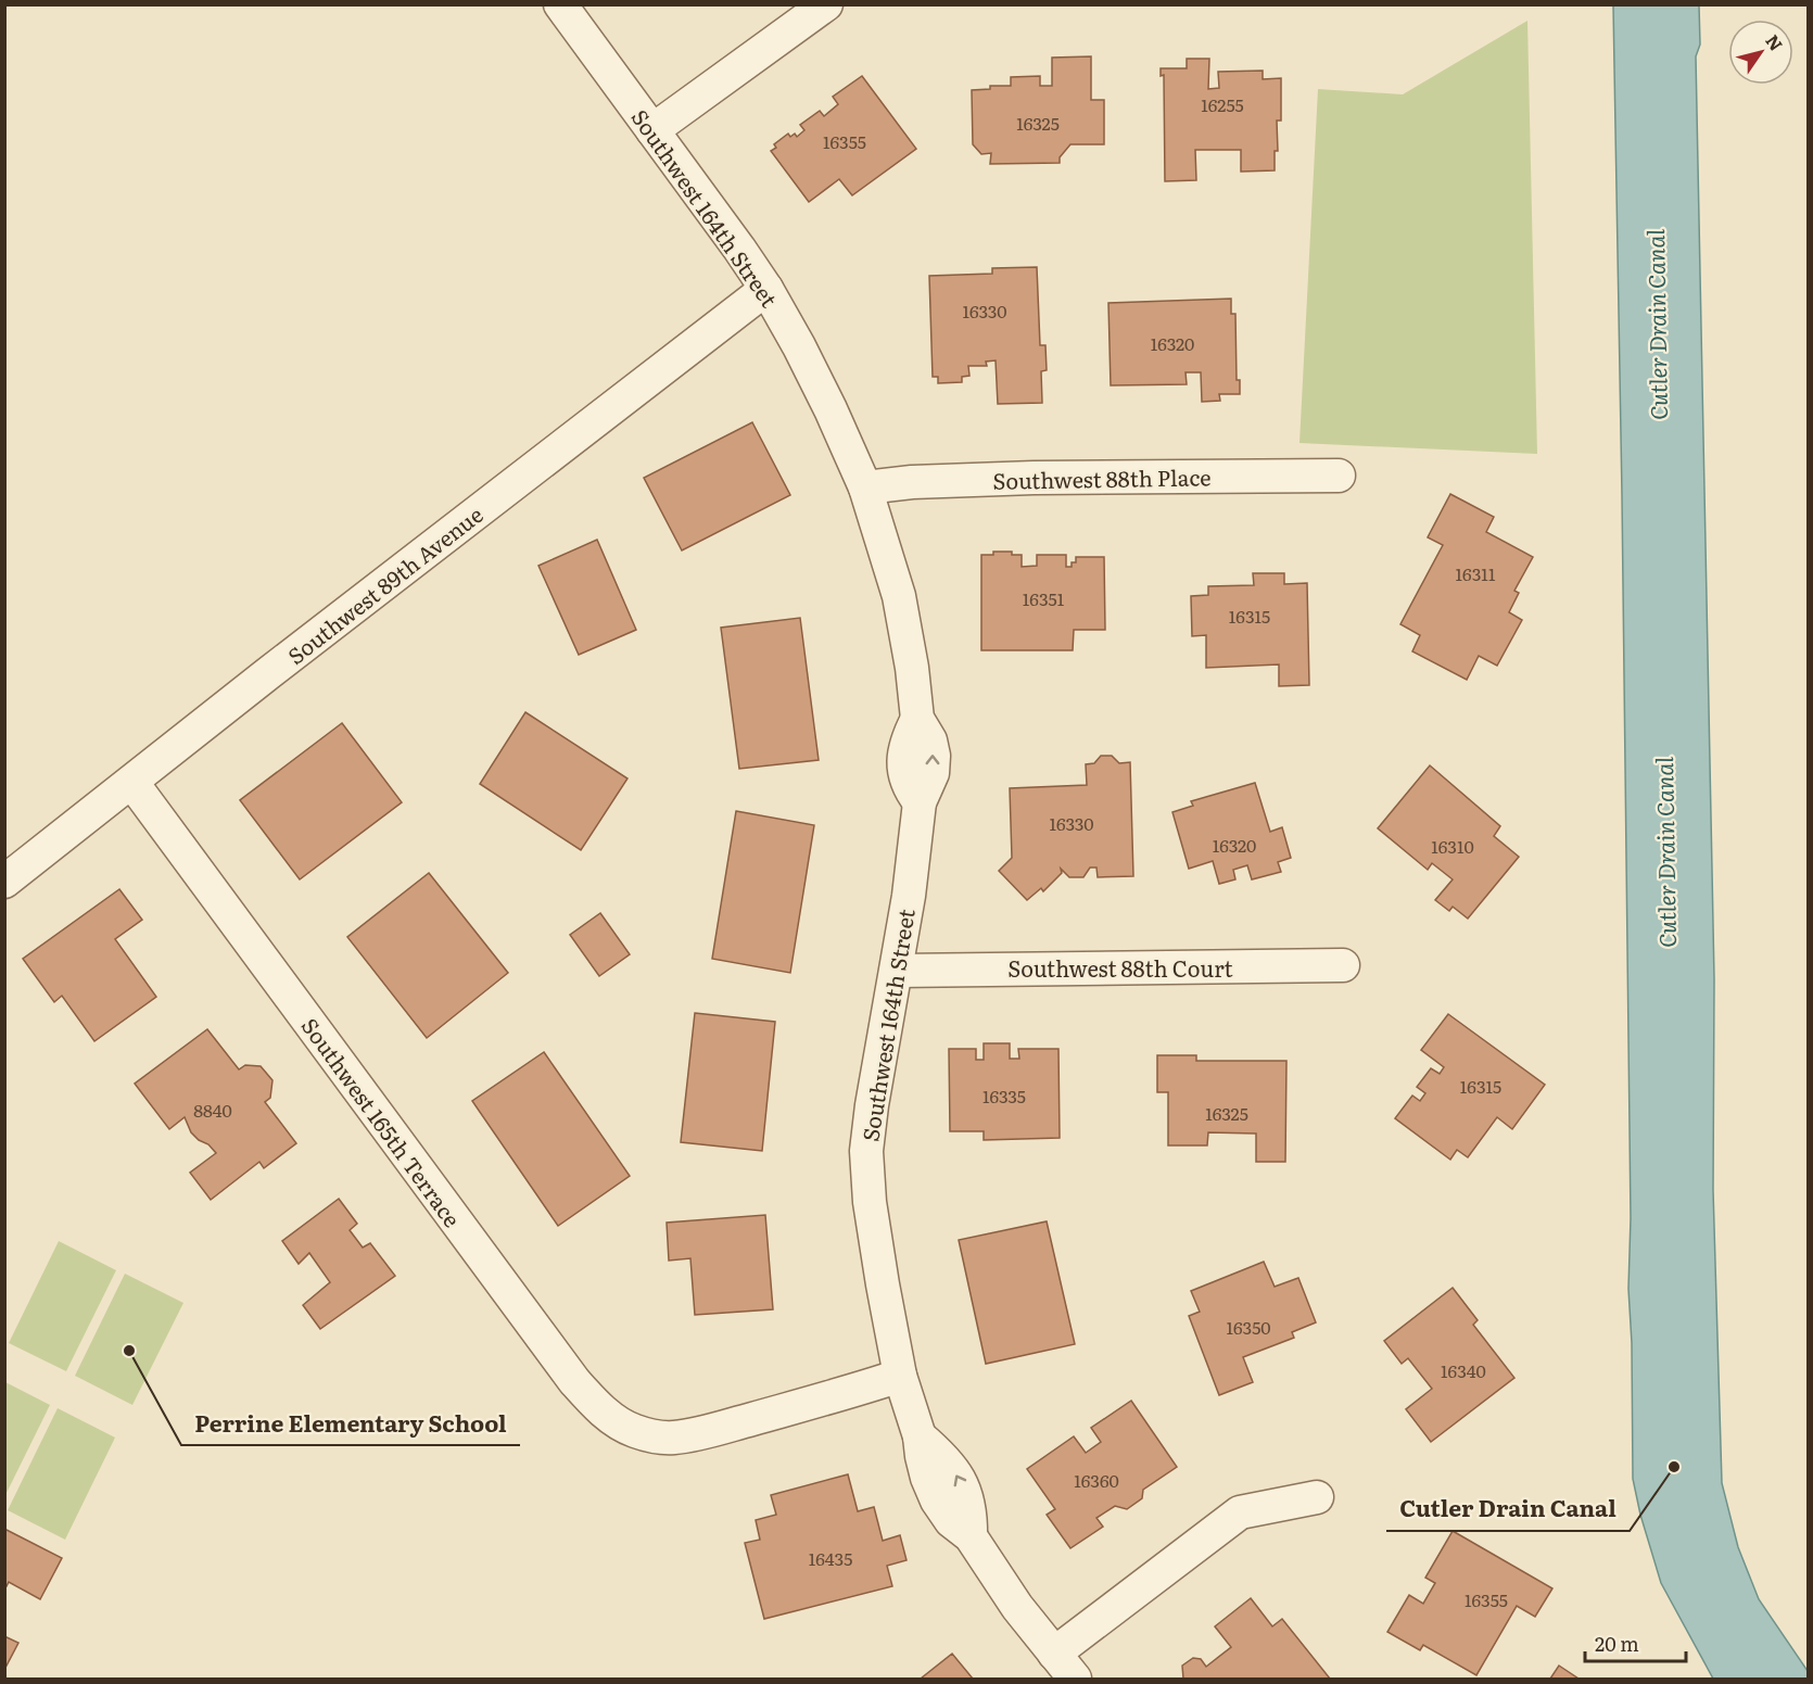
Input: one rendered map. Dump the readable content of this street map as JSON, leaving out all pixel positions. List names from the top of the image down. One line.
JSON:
{"streets":{"street":["Southwest 164th Street","Southwest 88th Place","Southwest 89th Avenue","Southwest 88th Court","Southwest 165th Terrace"]},"crossings":[["Southwest 164th Street","Southwest 88th Place"],["Southwest 164th Street","Southwest 89th Avenue"],["Southwest 164th Street","Southwest 88th Court"],["Southwest 164th Street","Southwest 165th Terrace"],["Southwest 89th Avenue","Southwest 165th Terrace"]],"water":["Cutler Drain Canal"],"places":["Perrine Elementary School","Cutler Drain Canal"],"house_numbers":["16255","16325","16355","16330","16320","16311","16351","16315","16330","16320","16310","16315","16335","8840","16325","16350","16340","16360","16435","16355"],"scale_bar":"20 m","north":"top right"}
